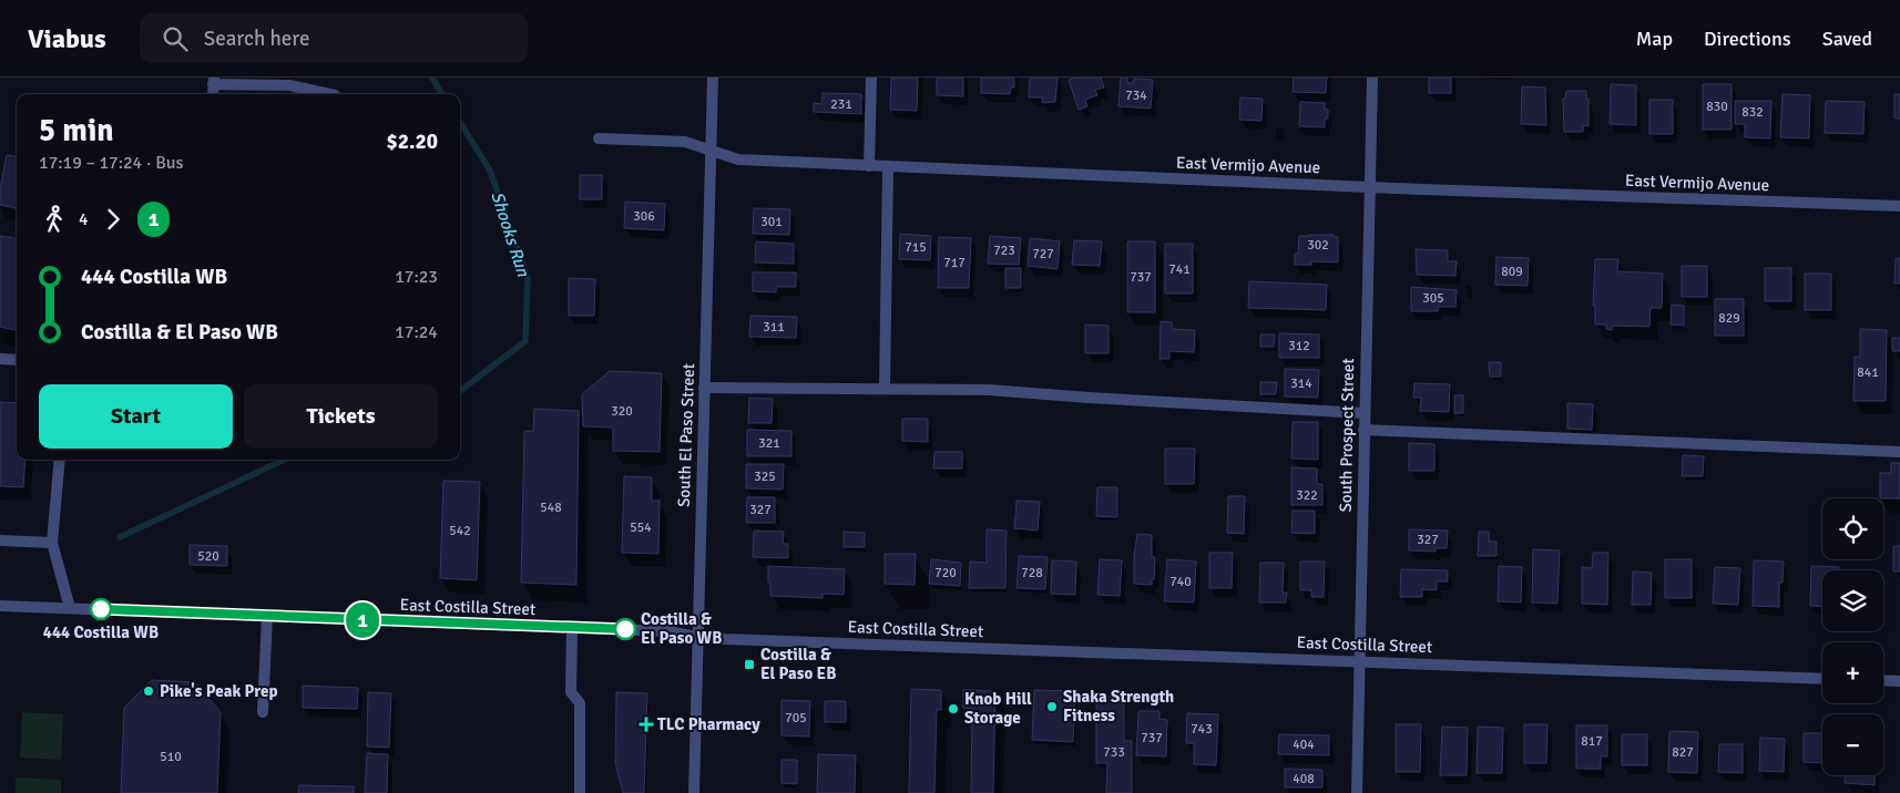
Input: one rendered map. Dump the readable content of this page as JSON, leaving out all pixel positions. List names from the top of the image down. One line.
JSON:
{"streets":{"street":["East Vermijo Avenue","South El Paso Street","South Prospect Street","East Costilla Street"]},"crossings":[["East Vermijo Avenue","South El Paso Street"],["East Vermijo Avenue","South Prospect Street"],["South El Paso Street","East Costilla Street"],["South Prospect Street","East Costilla Street"]],"water":["Shooks Run"],"places":{"other":["444 Costilla WB","Costilla & El Paso WB","Pike's Peak Prep","Shaka Strength Fitness","Knob Hill Storage"],"transit":["Costilla & El Paso EB"],"health":["TLC Pharmacy"]},"lines":["bus line 1"],"house_numbers":["734","231","830","832","306","301","302","715","723","727","717","741","809","737","305","829","311","312","841","314","320","321","325","322","548","327","554","542","327","520","720","728","740","705","743","737","817","404","733","827","510","408"],"page":{"header":"Viabus","search":"Search here","nav":["Map","Directions","Saved"],"on_map":"1","heading":["5 min","17:19 – 17:24 · Bus","$2.20"],"legs":["4","1"],"list":[{"name":"444 Costilla WB","value":"17:23"},{"name":"Costilla & El Paso WB","value":"17:24"}],"buttons":["Start","Tickets"],"map_buttons":["+","−"]}}
